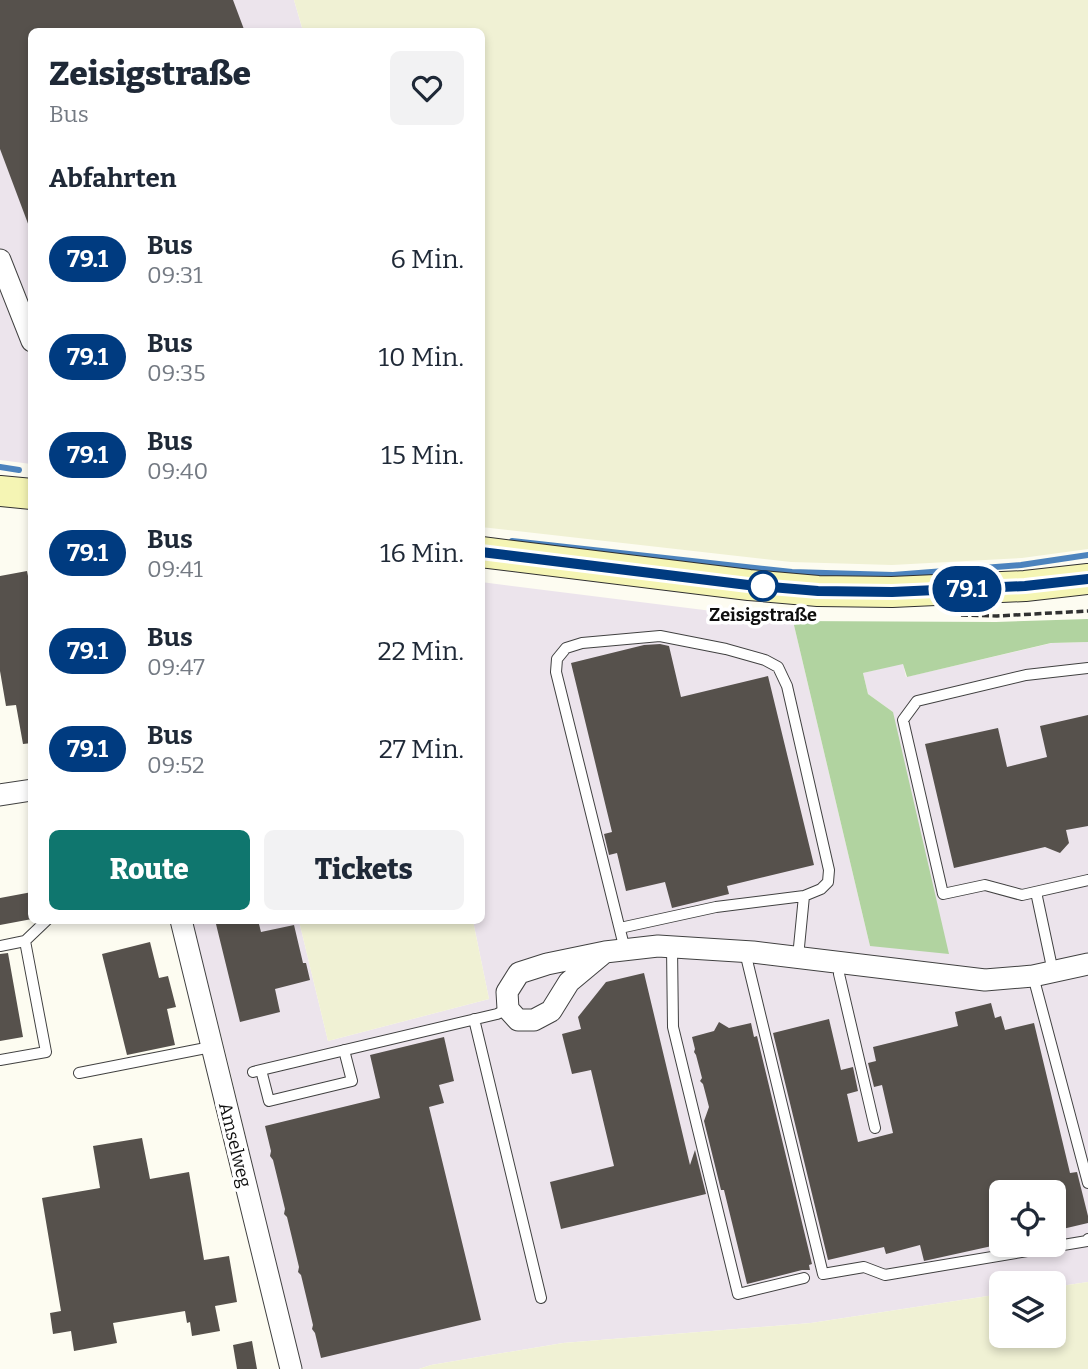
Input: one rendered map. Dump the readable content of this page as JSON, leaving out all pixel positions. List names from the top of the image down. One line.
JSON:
{"streets":{"street":["Amselweg"]},"places":["Zeisigstraße"],"lines":["bus line 79.1"],"page":{"on_map":"79.1","heading":[["Zeisigstraße","Bus"],"Abfahrten"],"list":[{"mark":"79.1","name":"Bus","note":"09:31","value":"6 Min."},{"mark":"79.1","name":"Bus","note":"09:35","value":"10 Min."},{"mark":"79.1","name":"Bus","note":"09:40","value":"15 Min."},{"mark":"79.1","name":"Bus","note":"09:41","value":"16 Min."},{"mark":"79.1","name":"Bus","note":"09:47","value":"22 Min."},{"mark":"79.1","name":"Bus","note":"09:52","value":"27 Min."}],"buttons":["Route","Tickets"]}}
